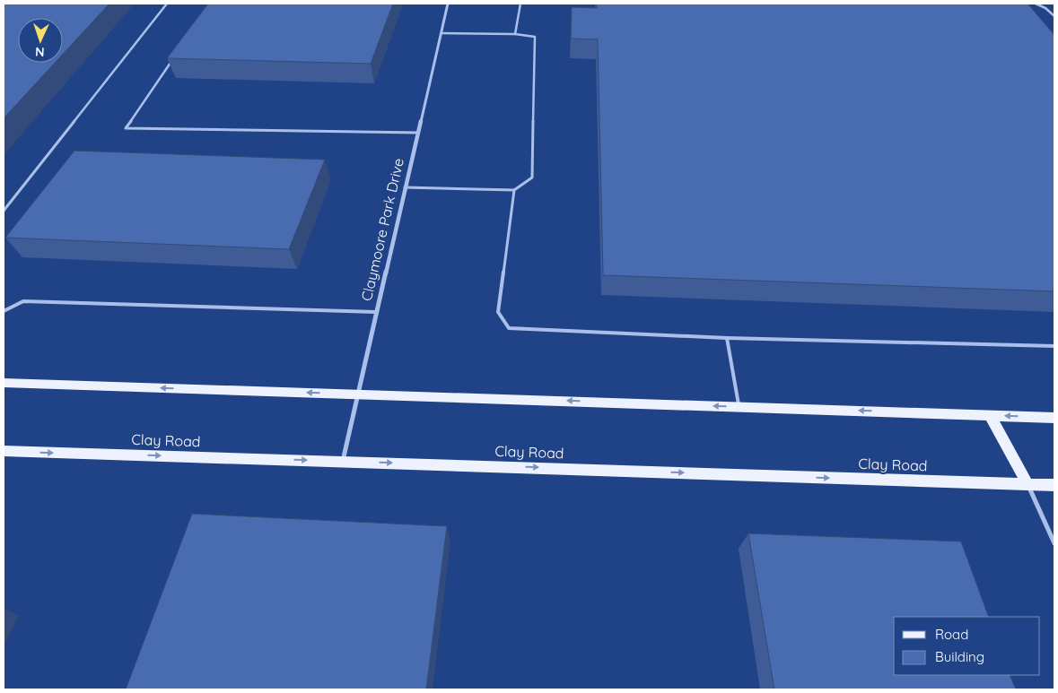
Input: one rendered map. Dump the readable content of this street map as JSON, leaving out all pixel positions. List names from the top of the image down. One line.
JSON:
{"streets":{"main road":["Clay Road"],"street":["Claymoore Park Drive"]},"crossings":[["Claymoore Park Drive","Clay Road"]],"legend":["Road","Building"],"north":"bottom"}
